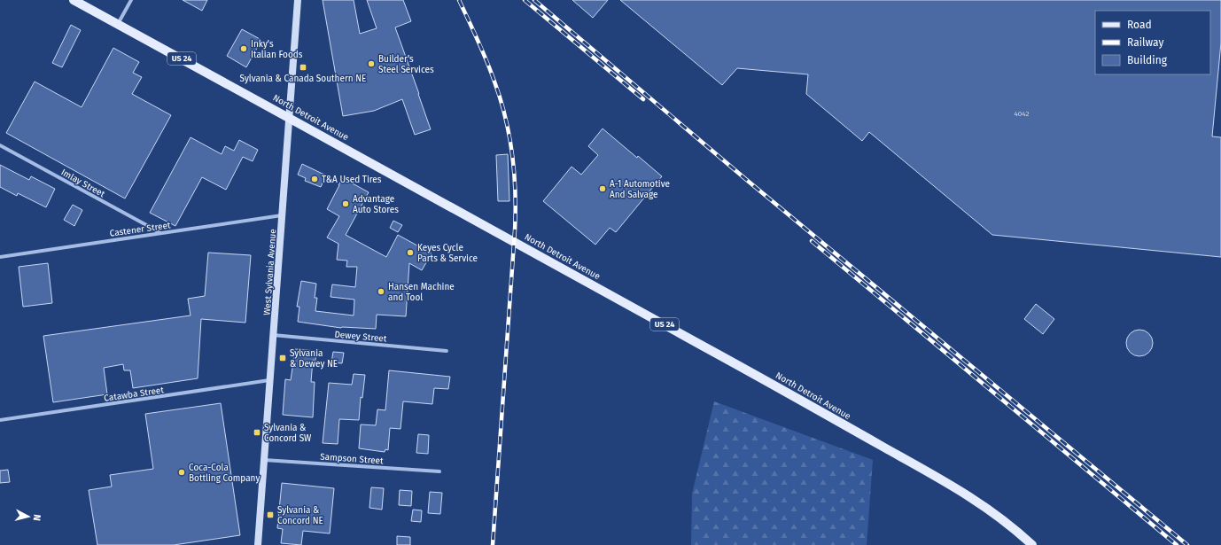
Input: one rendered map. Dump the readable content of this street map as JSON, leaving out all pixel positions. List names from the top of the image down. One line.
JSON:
{"streets":{"main road":["US 24","North Detroit Avenue","West Sylvania Avenue"],"street":["Imlay Street","Castener Street","Dewey Street","Catawba Street","Sampson Street"]},"crossings":[["North Detroit Avenue","West Sylvania Avenue"],["Imlay Street","Castener Street"],["Castener Street","West Sylvania Avenue"],["West Sylvania Avenue","Dewey Street"],["West Sylvania Avenue","Catawba Street"],["West Sylvania Avenue","Sampson Street"]],"places":{"other":["Inky's Italian Foods","Builder's Steel Services","T&A Used Tires","A-1 Automotive And Salvage","Advantage Auto Stores","Keyes Cycle Parts & Service","Hansen Machine and Tool","Coca-Cola Bottling Company"],"transit":["Sylvania & Canada Southern NE","Sylvania & Dewey NE","Sylvania & Concord SW","Sylvania & Concord NE"]},"house_numbers":["4042"],"legend":["Road","Railway","Building"],"north":"right"}
